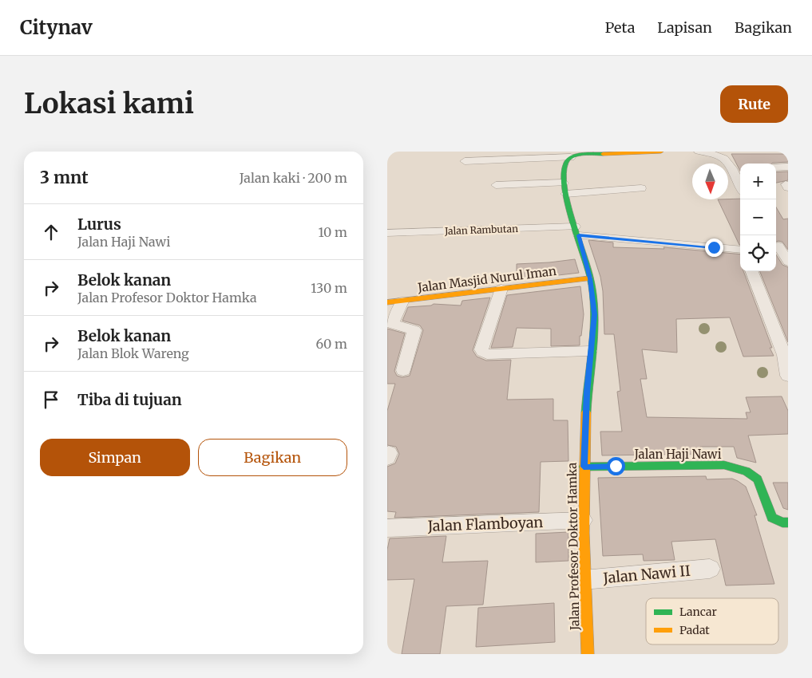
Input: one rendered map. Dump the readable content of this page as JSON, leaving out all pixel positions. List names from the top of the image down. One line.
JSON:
{"streets":{"street":["Jalan Rambutan","Jalan Masjid Nurul Iman","Jalan Haji Nawi","Jalan Flamboyan","Jalan Profesor Doktor Hamka","Jalan Nawi II"]},"crossings":[["Jalan Rambutan","Jalan Profesor Doktor Hamka"],["Jalan Masjid Nurul Iman","Jalan Profesor Doktor Hamka"],["Jalan Haji Nawi","Jalan Profesor Doktor Hamka"],["Jalan Flamboyan","Jalan Profesor Doktor Hamka"],["Jalan Profesor Doktor Hamka","Jalan Nawi II"]],"legend":["Lancar","Padat"],"north":"bottom","page":{"header":"Citynav","nav":["Peta","Lapisan","Bagikan"],"buttons":["Rute",["Simpan","Bagikan"]],"title":"Lokasi kami","heading":["3 mnt","Jalan kaki · 200 m"],"map_buttons":["+","−"],"list":[["Lurus","Jalan Haji Nawi","10 m"],["Belok kanan","Jalan Profesor Doktor Hamka","130 m"],["Belok kanan","Jalan Blok Wareng","60 m"],"Tiba di tujuan"]}}
